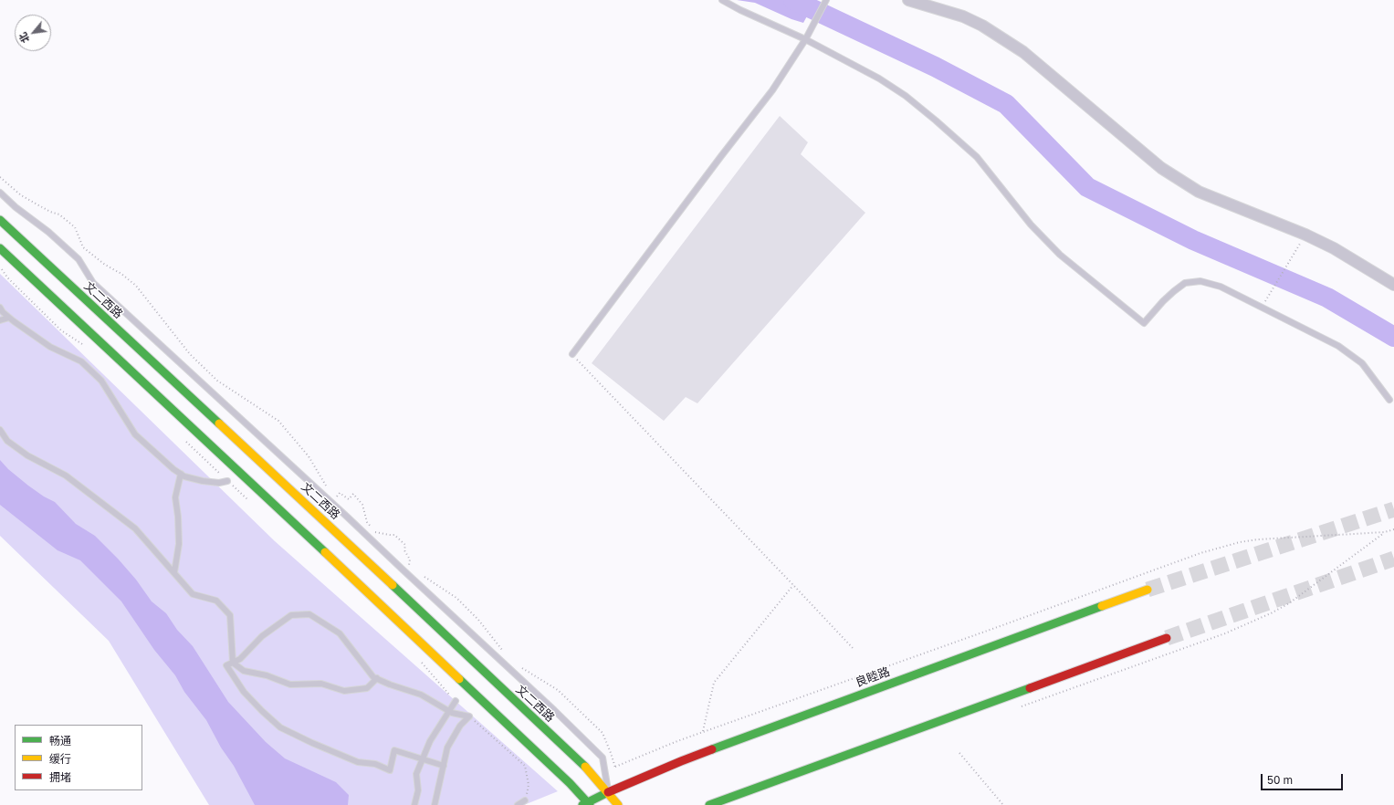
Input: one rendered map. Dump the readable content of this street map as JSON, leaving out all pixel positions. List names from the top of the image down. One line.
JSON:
{"streets":{"main road":["文二西路","良睦路"]},"crossings":[["文二西路","良睦路"]],"legend":["畅通","缓行","拥堵"],"scale_bar":"50 m","north":"bottom left"}
